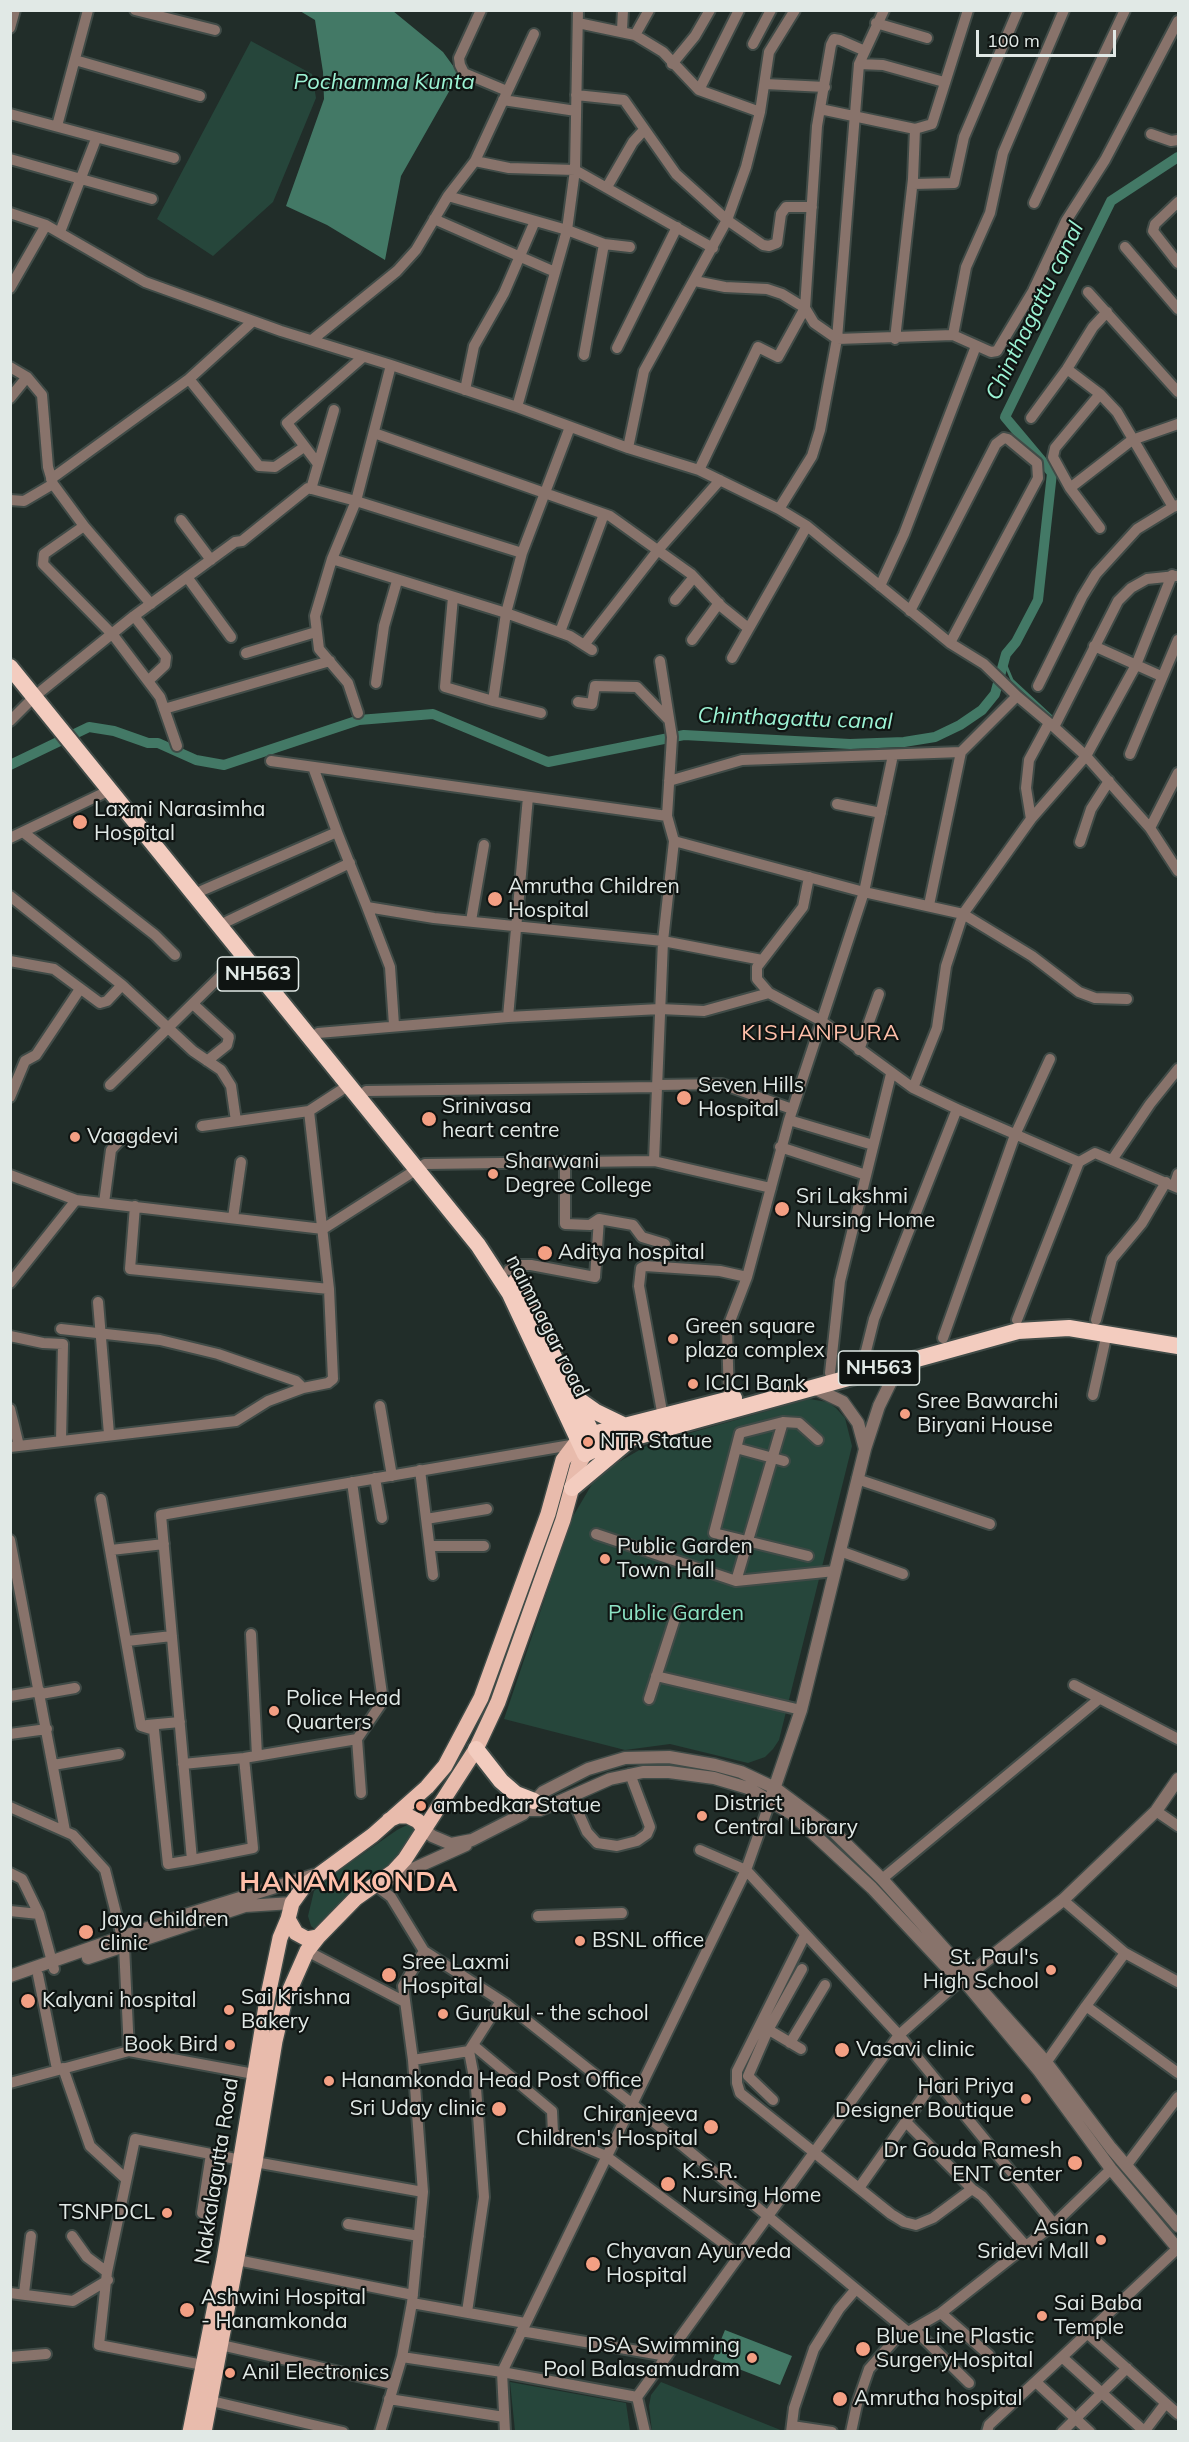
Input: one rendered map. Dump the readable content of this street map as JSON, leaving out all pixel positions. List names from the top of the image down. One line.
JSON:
{"streets":{"highway":["NH563","naimnagar road"],"main road":["Nakkalagutta Road"]},"crossings":[["NH563","naimnagar road"]],"districts":["KISHANPURA","HANAMKONDA"],"water":["Pochamma Kunta","Chinthagattu canal"],"parks":["Public Garden"],"places":["Laxmi Narasimha Hospital","Amrutha Children Hospital","Seven Hills Hospital","Srinivasa heart centre","Vaagdevi","Sharwani Degree College","Sri Lakshmi Nursing Home","Aditya hospital","Green square plaza complex","ICICI Bank","Sree Bawarchi Biryani House","NTR Statue","Public Garden Town Hall","Police Head Quarters","ambedkar Statue","District Central Library","Jaya Children clinic","BSNL office","St. Paul's High School","Sree Laxmi Hospital","Kalyani hospital","Sai Krishna Bakery","Gurukul - the school","Book Bird","Vasavi clinic","Hanamkonda Head Post Office","Hari Priya Designer Boutique","Sri Uday clinic","Chiranjeeva Children's Hospital","Dr Gouda Ramesh ENT Center","K.S.R. Nursing Home","TSNPDCL","Asian Sridevi Mall","Chyavan Ayurveda Hospital","Ashwini Hospital - Hanamkonda","Sai Baba Temple","Blue Line Plastic SurgeryHospital","DSA Swimming Pool Balasamudram","Anil Electronics","Amrutha hospital"],"scale_bar":"100 m"}
